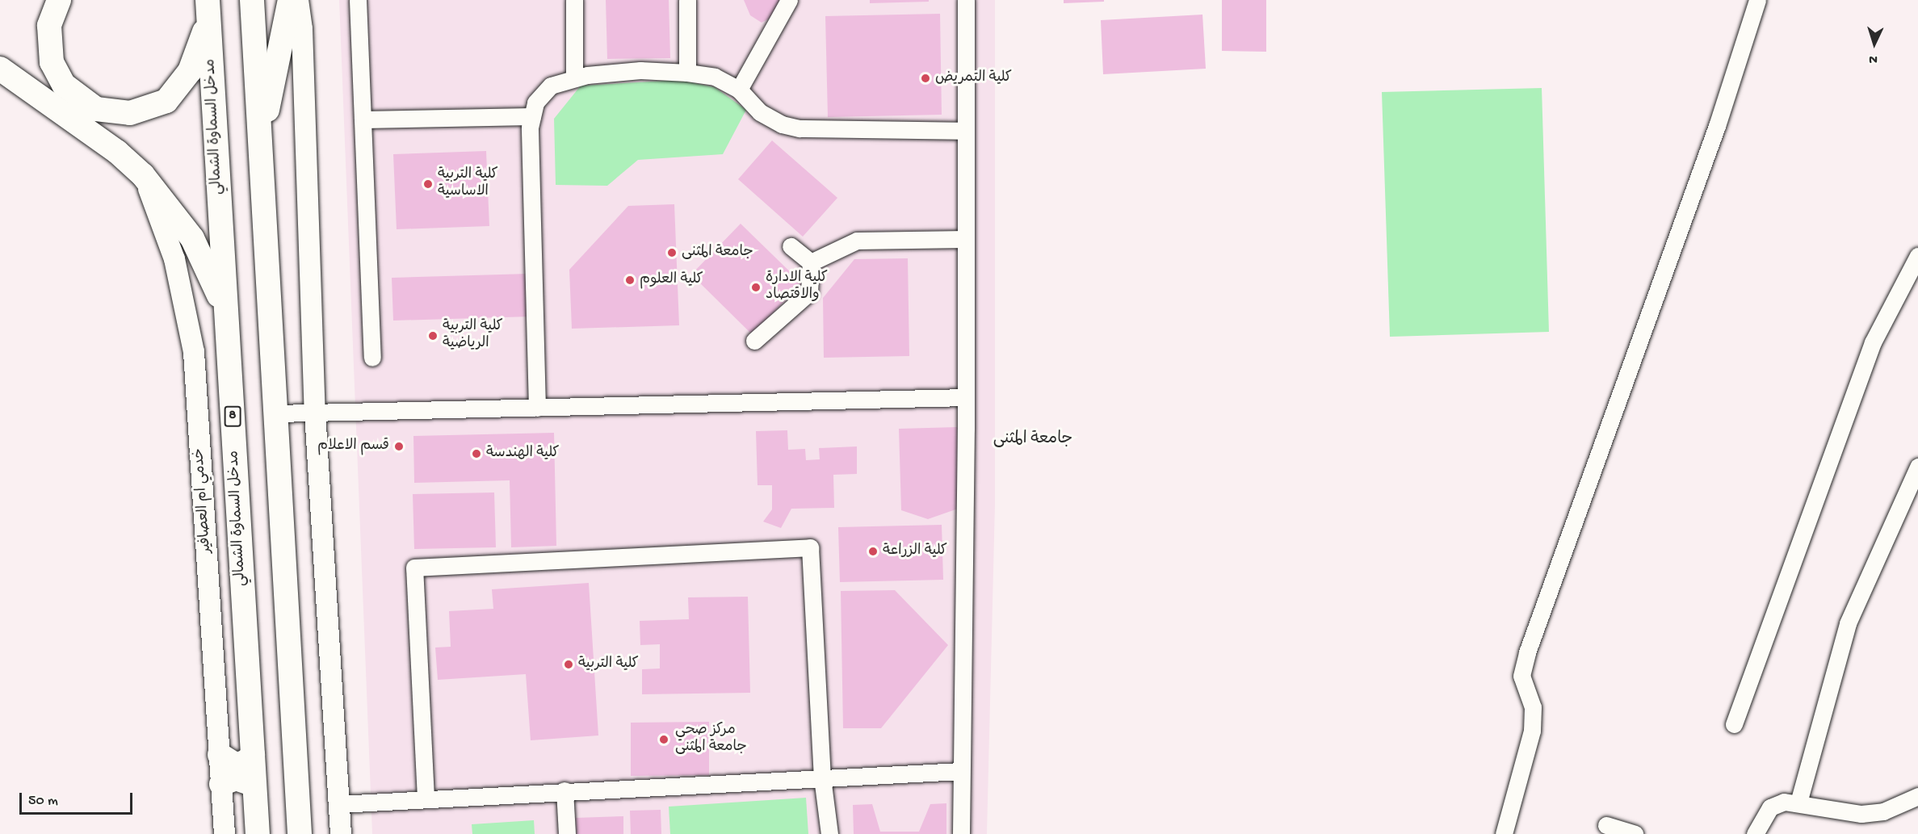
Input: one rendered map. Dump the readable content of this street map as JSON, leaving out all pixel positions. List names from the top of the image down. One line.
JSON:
{"streets":{"highway":["مدخل السماوة الشمالي","8"],"main road":["خدمي ام العصافير"]},"districts":["جامعة المثنى"],"places":["كلية التمريض","كلية التربية الاساسية","جامعة المثنى","كلية العلوم","كلية الادارة والاقتصاد","كلية التربية الرياضية","قسم الاعلام","كلية الهندسة","كلية الزراعة","كلية التربية","مركز صحي جامعة المثنى"],"scale_bar":"50 m","north":"bottom"}
